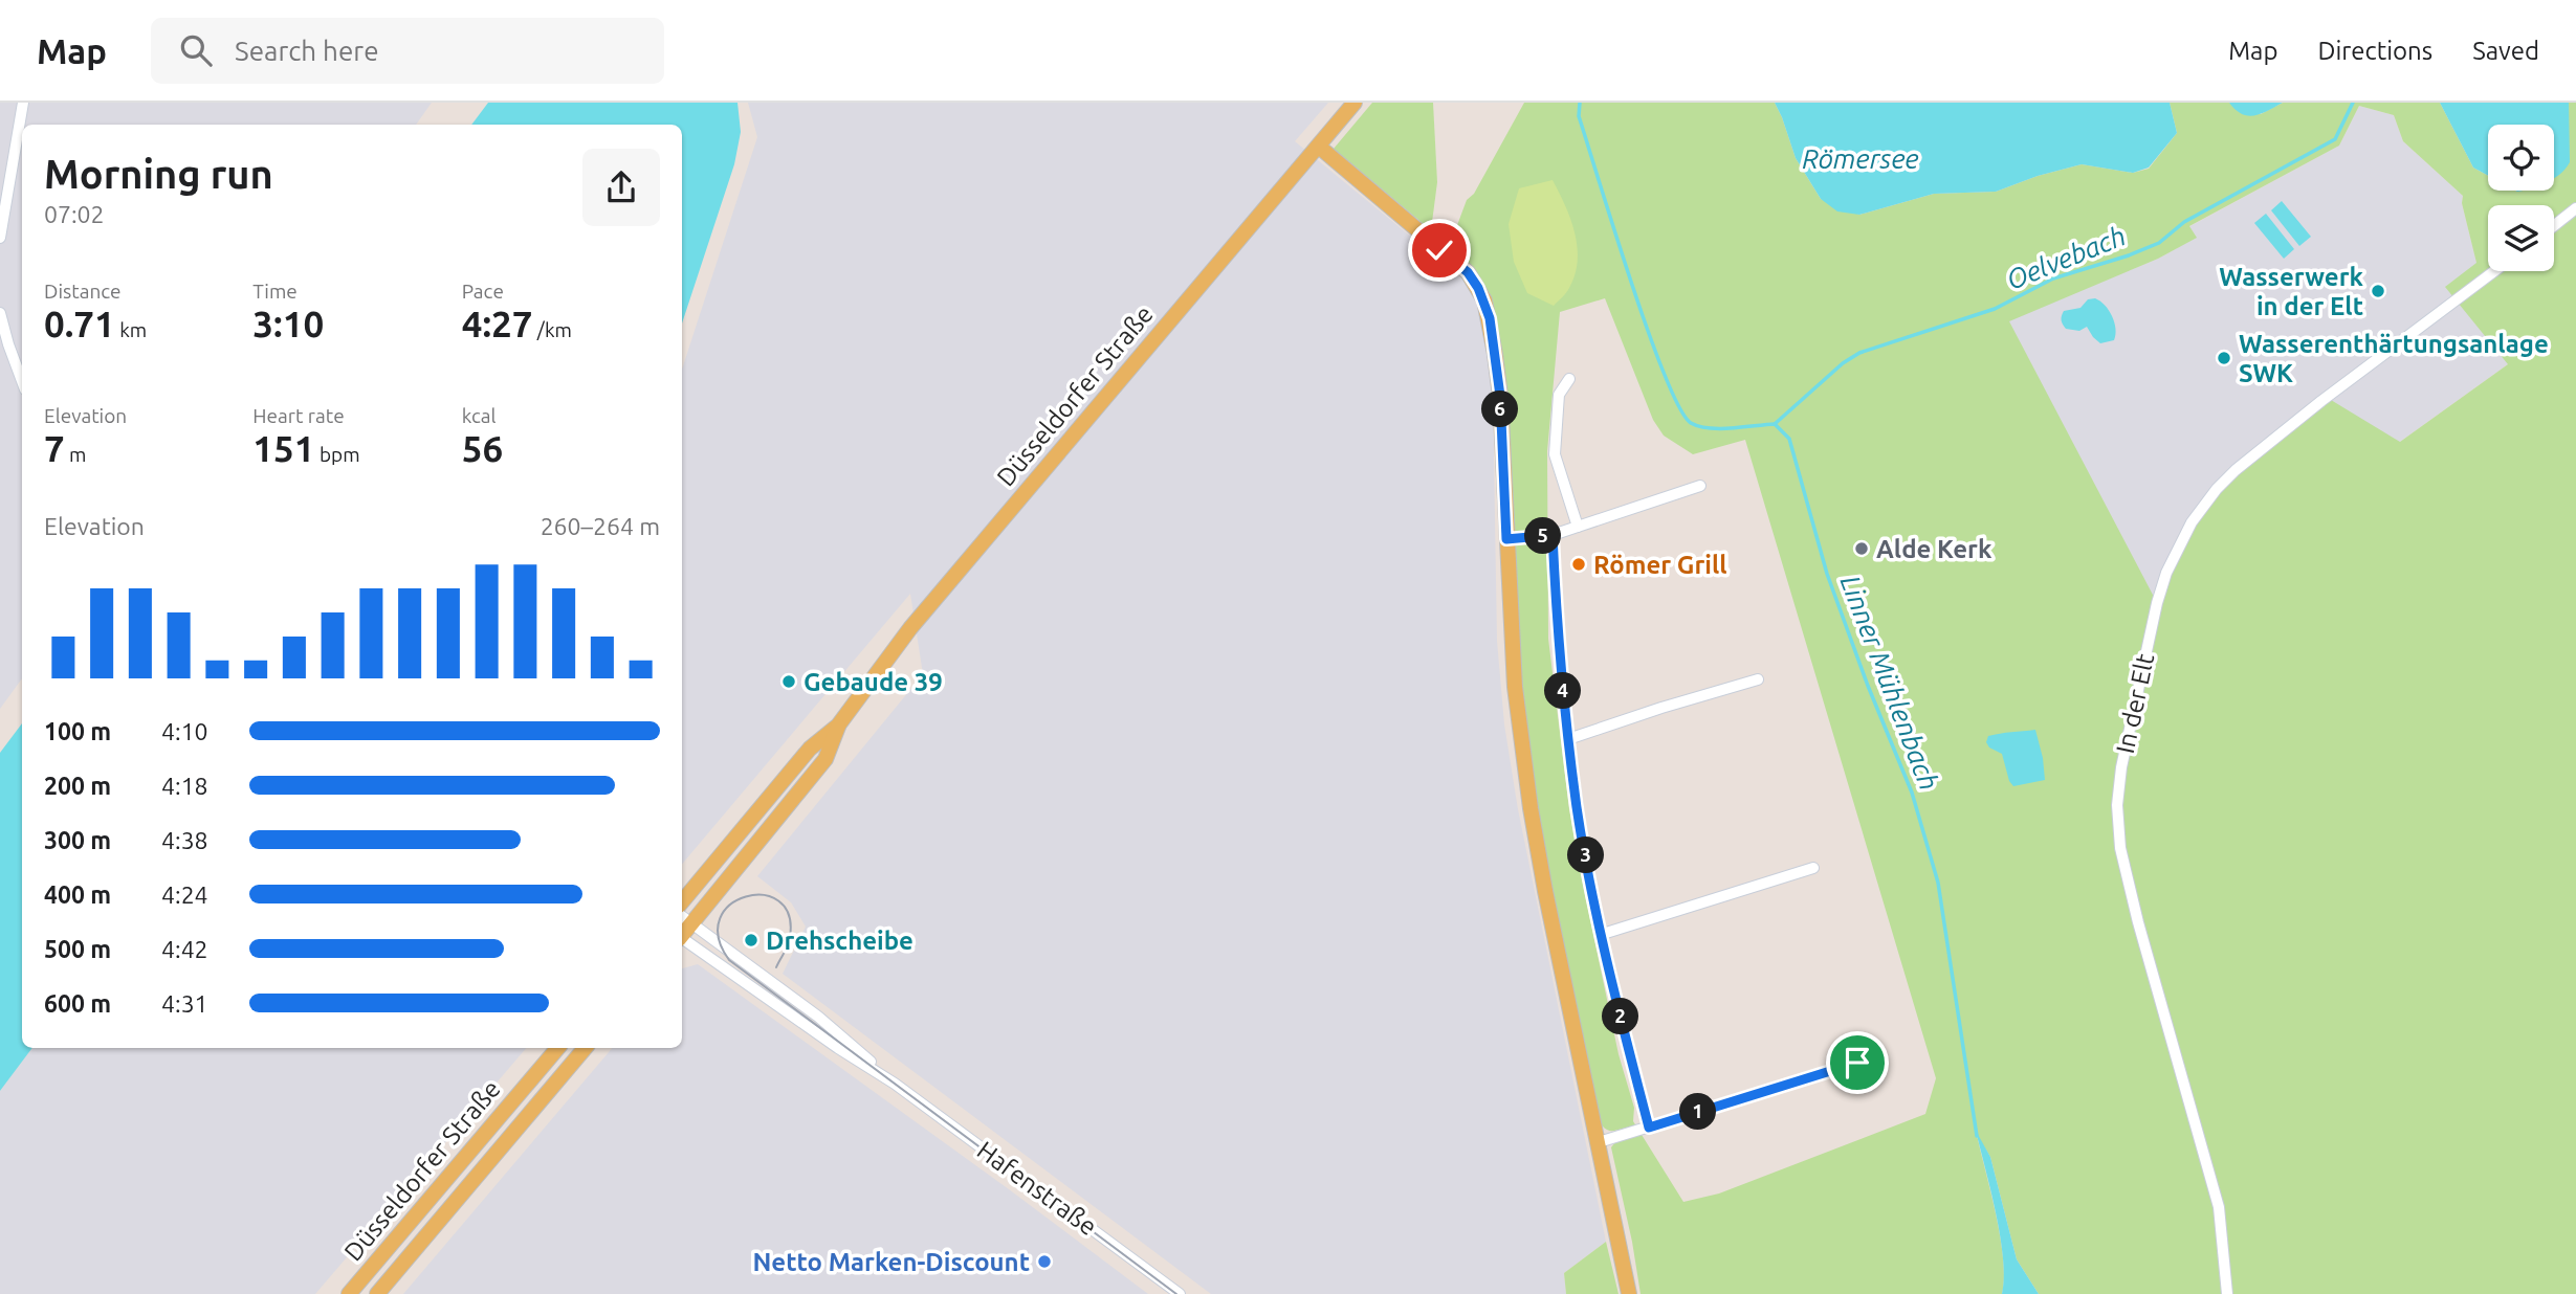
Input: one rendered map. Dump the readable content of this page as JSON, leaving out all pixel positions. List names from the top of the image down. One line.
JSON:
{"streets":{"main road":["Düsseldorfer Straße"],"street":["In der Elt","Hafenstraße"]},"crossings":[["Düsseldorfer Straße","Hafenstraße"]],"water":["Römersee","Oelvebach","Linner Mühlenbach"],"places":["Wasserwerk in der Elt","Wasserenthärtungsanlage SWK","Alde Kerk","Römer Grill","Gebaude 39","Drehscheibe","Netto Marken-Discount"],"page":{"header":"Map","search":"Search here","nav":["Map","Directions","Saved"],"heading":["Morning run","07:02"],"stats":[["Distance","0.71 km"],["Time","3:10"],["Pace","4:27 /km"],["Elevation","7 m"],["Heart rate","151 bpm"],["kcal","56"]],"pins":["6","5","4","3","2","1"],"chart":["Elevation","260–264 m"],"list":[{"name":"100 m","note":"4:10"},{"name":"200 m","note":"4:18"},{"name":"300 m","note":"4:38"},{"name":"400 m","note":"4:24"},{"name":"500 m","note":"4:42"},{"name":"600 m","note":"4:31"}]}}
